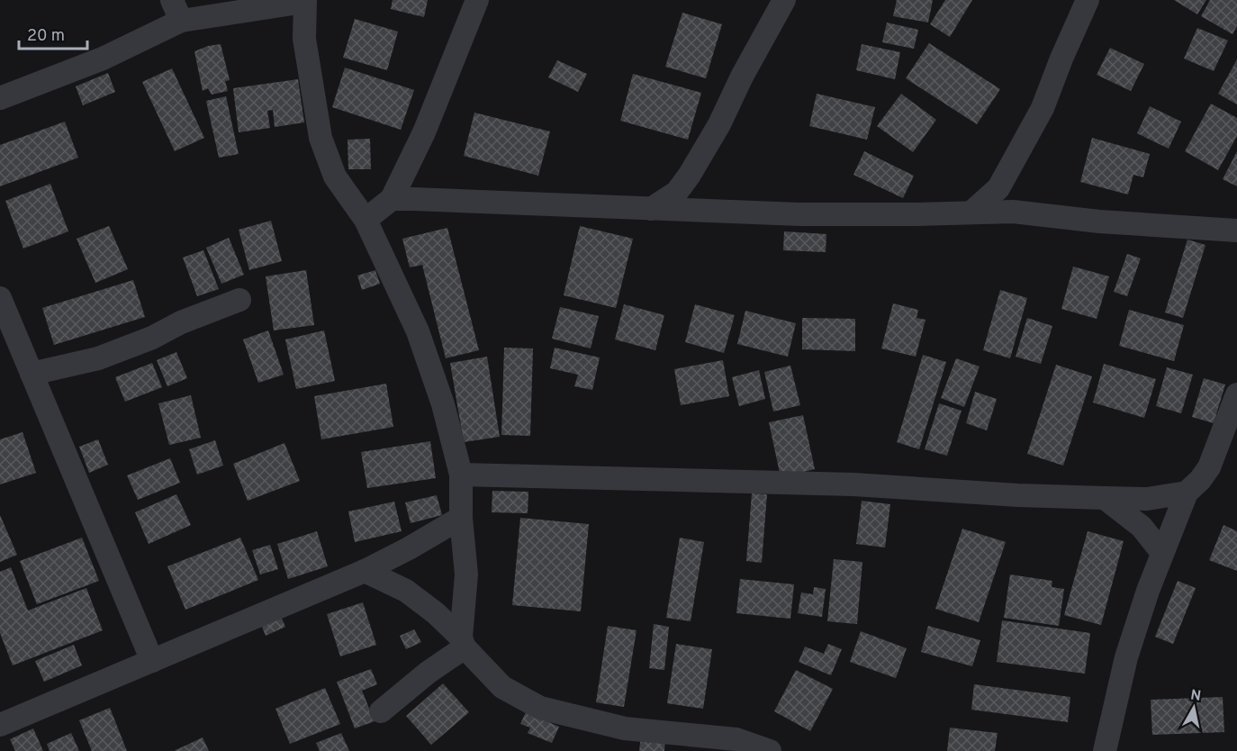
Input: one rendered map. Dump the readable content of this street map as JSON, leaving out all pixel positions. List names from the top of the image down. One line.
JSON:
{"scale_bar":"20 m","north":"top"}
